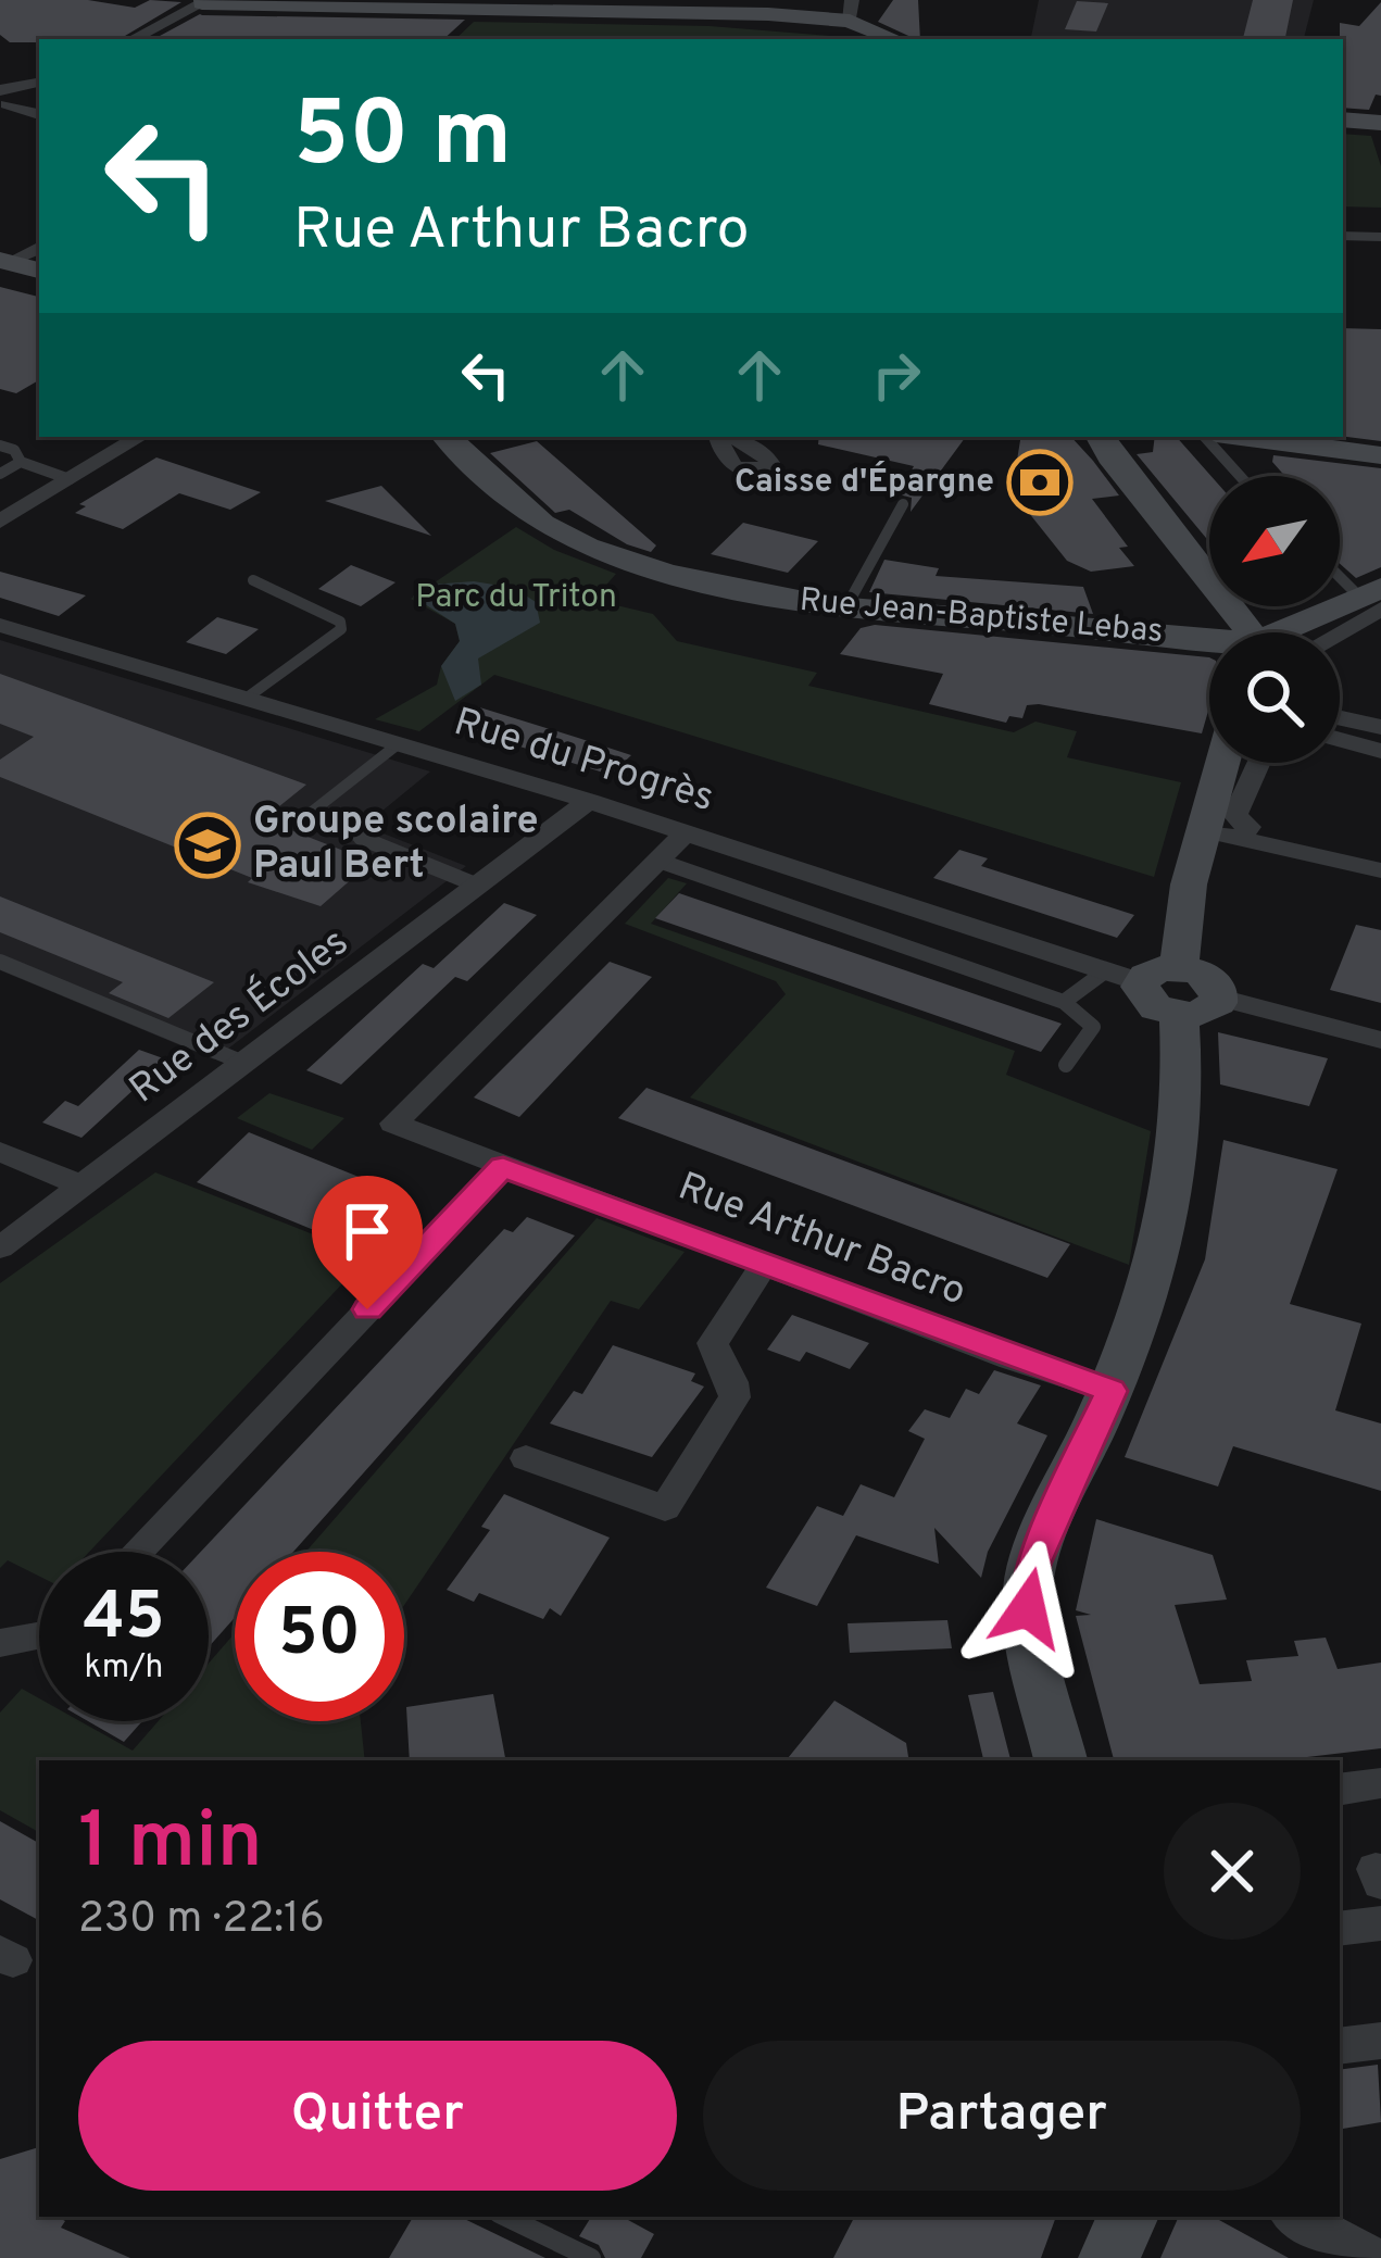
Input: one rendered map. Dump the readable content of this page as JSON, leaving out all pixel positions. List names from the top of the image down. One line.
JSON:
{"streets":{"street":["Rue Jean-Baptiste Lebas","Rue du Progrès","Rue des Écoles","Rue Arthur Bacro"]},"crossings":[["Rue du Progrès","Rue des Écoles"],["Rue du Progrès","Rue Arthur Bacro"]],"parks":["Parc du Triton"],"places":{"bank":["Caisse d'Épargne"],"school or university":["Groupe scolaire Paul Bert"]},"north":"bottom left","page":{"turn":["50 m","Rue Arthur Bacro"],"speed":"45 km/h","limit":"50","heading":["1 min","230 m · 22:16"],"buttons":["Quitter","Partager"]}}
